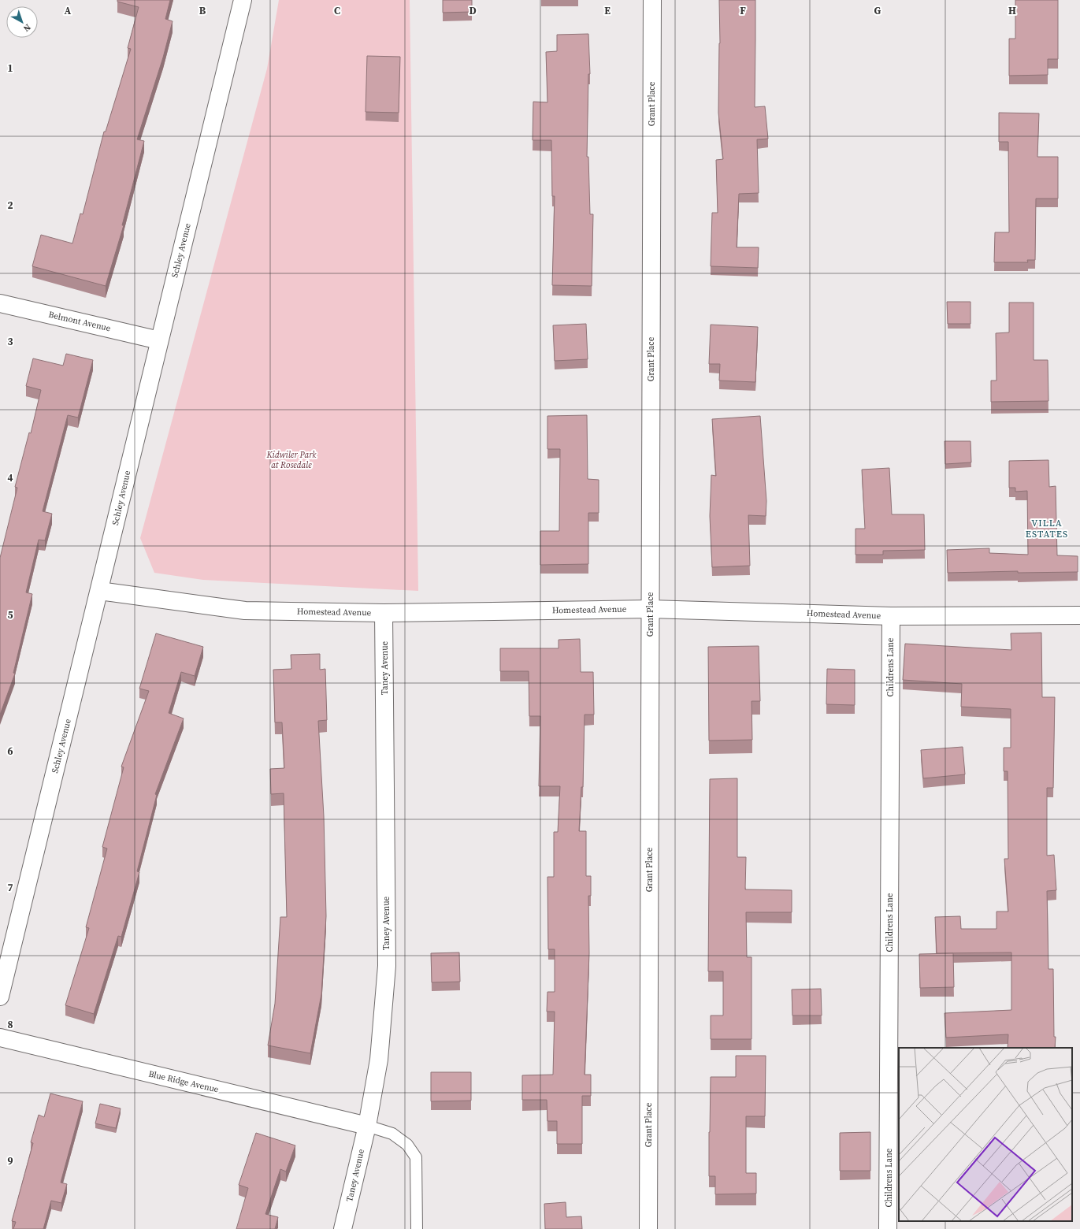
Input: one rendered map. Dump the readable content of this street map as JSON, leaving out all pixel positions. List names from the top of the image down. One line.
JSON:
{"streets":{"street":["Grant Place","Schley Avenue","Belmont Avenue","Homestead Avenue","Childrens Lane","Taney Avenue","Blue Ridge Avenue"]},"crossings":[["Grant Place","Homestead Avenue"],["Schley Avenue","Belmont Avenue"],["Schley Avenue","Homestead Avenue"],["Homestead Avenue","Childrens Lane"],["Homestead Avenue","Taney Avenue"],["Taney Avenue","Blue Ridge Avenue"]],"districts":["VILLA ESTATES"],"parks":["Kidwiler Park at Rosedale"],"north":"bottom right","grid":{"columns":["A","B","C","D","E","F","G","H"],"rows":["1","2","3","4","5","6","7","8","9"]}}
